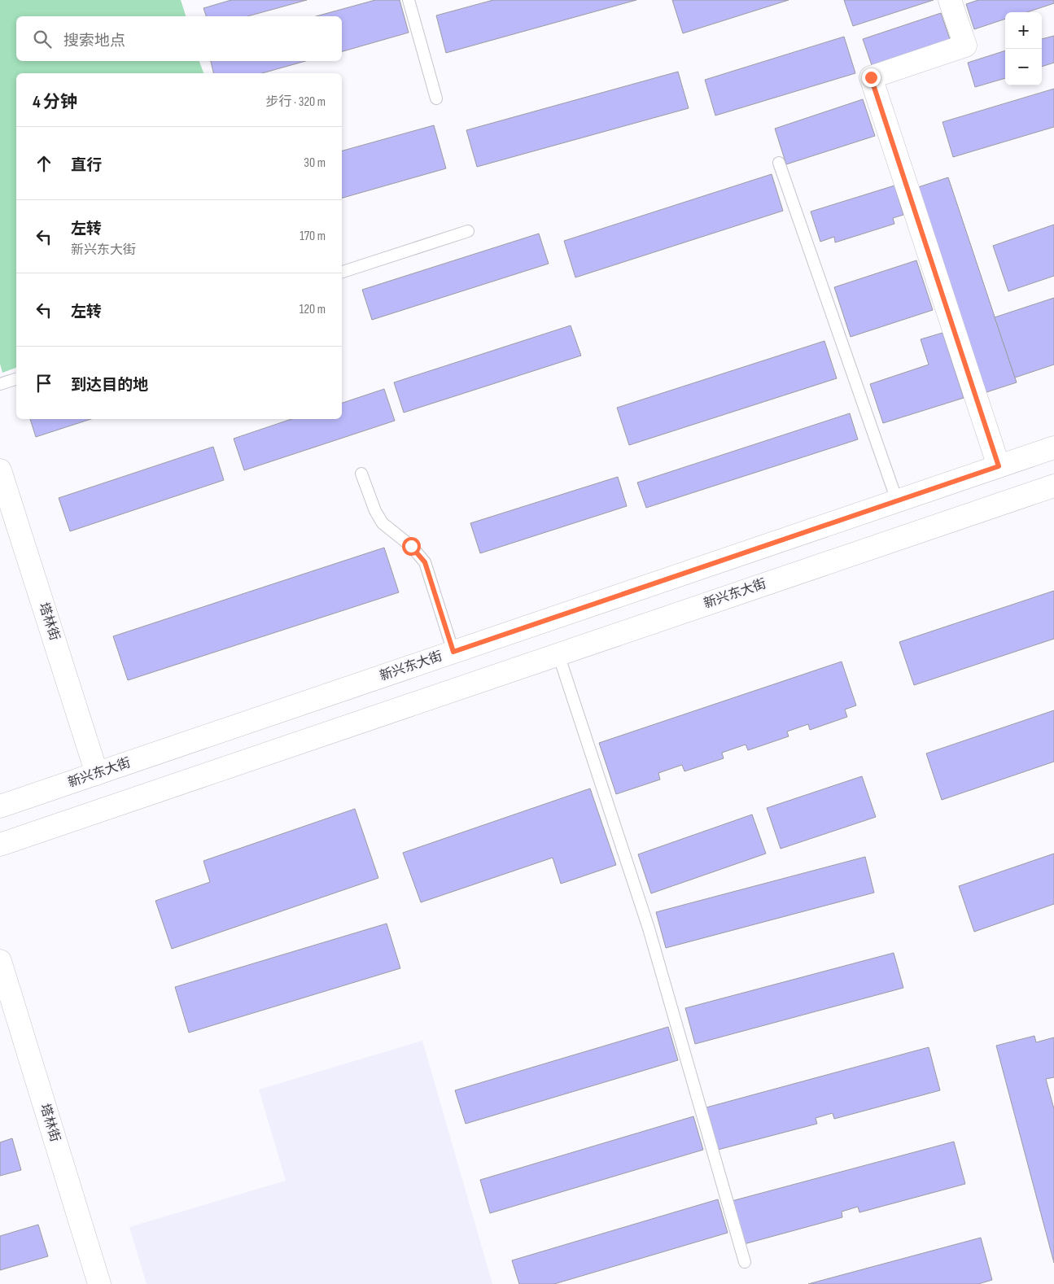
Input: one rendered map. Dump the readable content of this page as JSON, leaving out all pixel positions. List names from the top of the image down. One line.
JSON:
{"streets":{"main road":["新兴东大街","塔林街"]},"crossings":[["新兴东大街","塔林街"]],"page":{"map_buttons":["+","−"],"search":"搜索地点","heading":["4 分钟","步行 · 320 m"],"list":[["直行","30 m"],["左转","新兴东大街","170 m"],["左转","120 m"],"到达目的地"]}}
